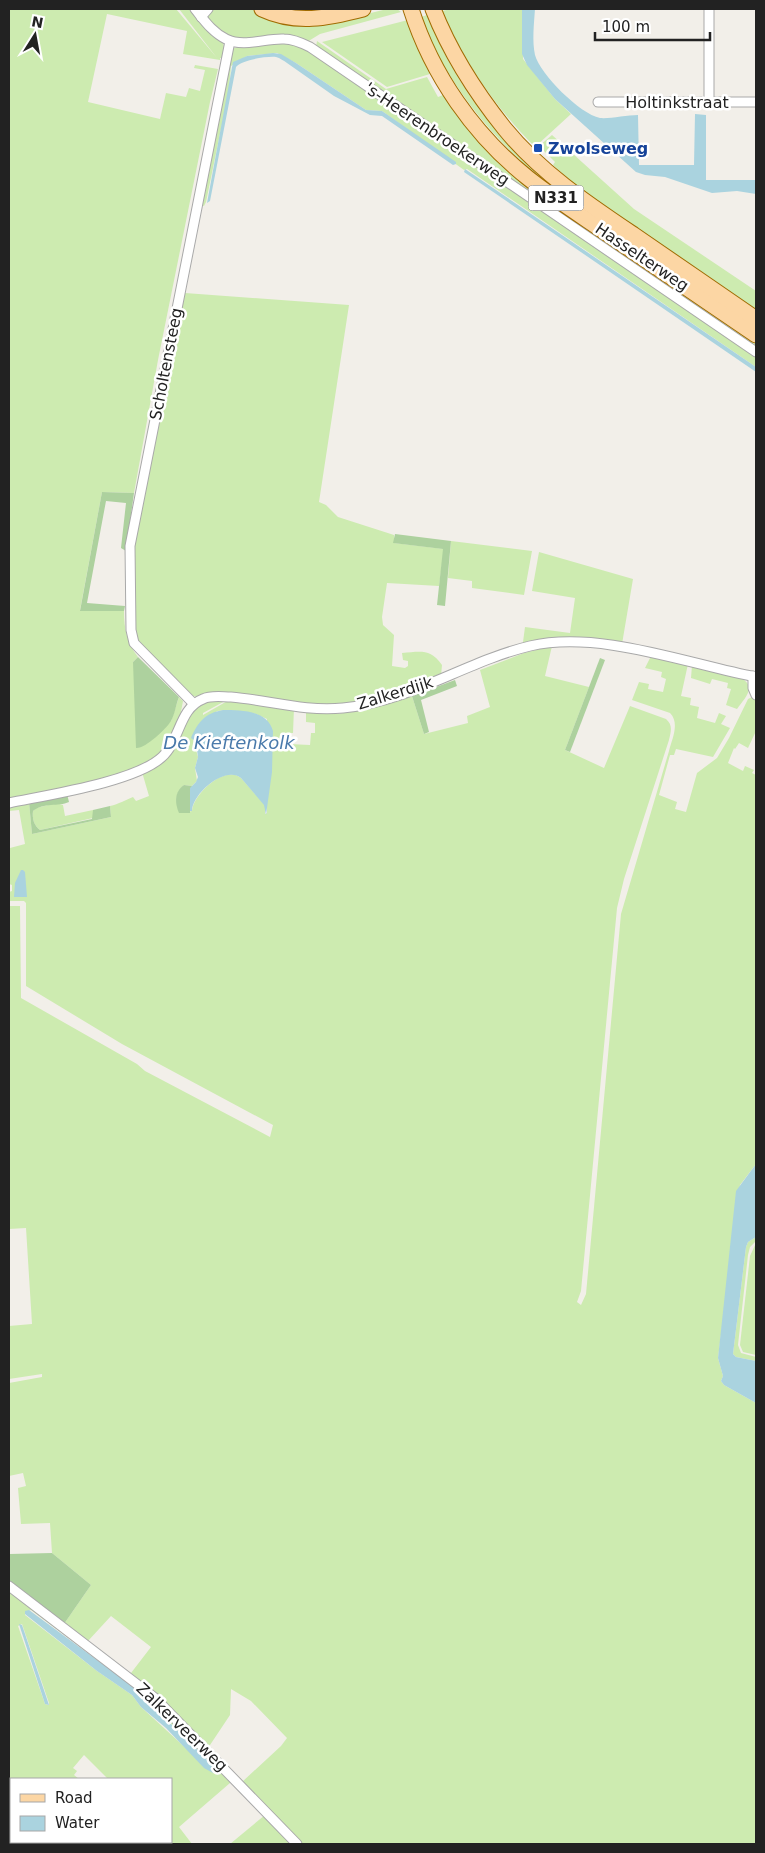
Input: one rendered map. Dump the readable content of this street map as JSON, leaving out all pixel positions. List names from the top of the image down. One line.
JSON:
{"streets":{"main road":["N331","Hasselterweg"],"street":["Holtinkstraat","'s-Heerenbroekerweg","Scholtensteeg","Zalkerdijk","Zalkerveerweg"]},"crossings":[["'s-Heerenbroekerweg","Scholtensteeg"],["Scholtensteeg","Zalkerdijk"]],"water":["De Kieftenkolk"],"places":{"transit":["Zwolseweg"]},"legend":["Road","Water"],"scale_bar":"100 m","north":"top"}
